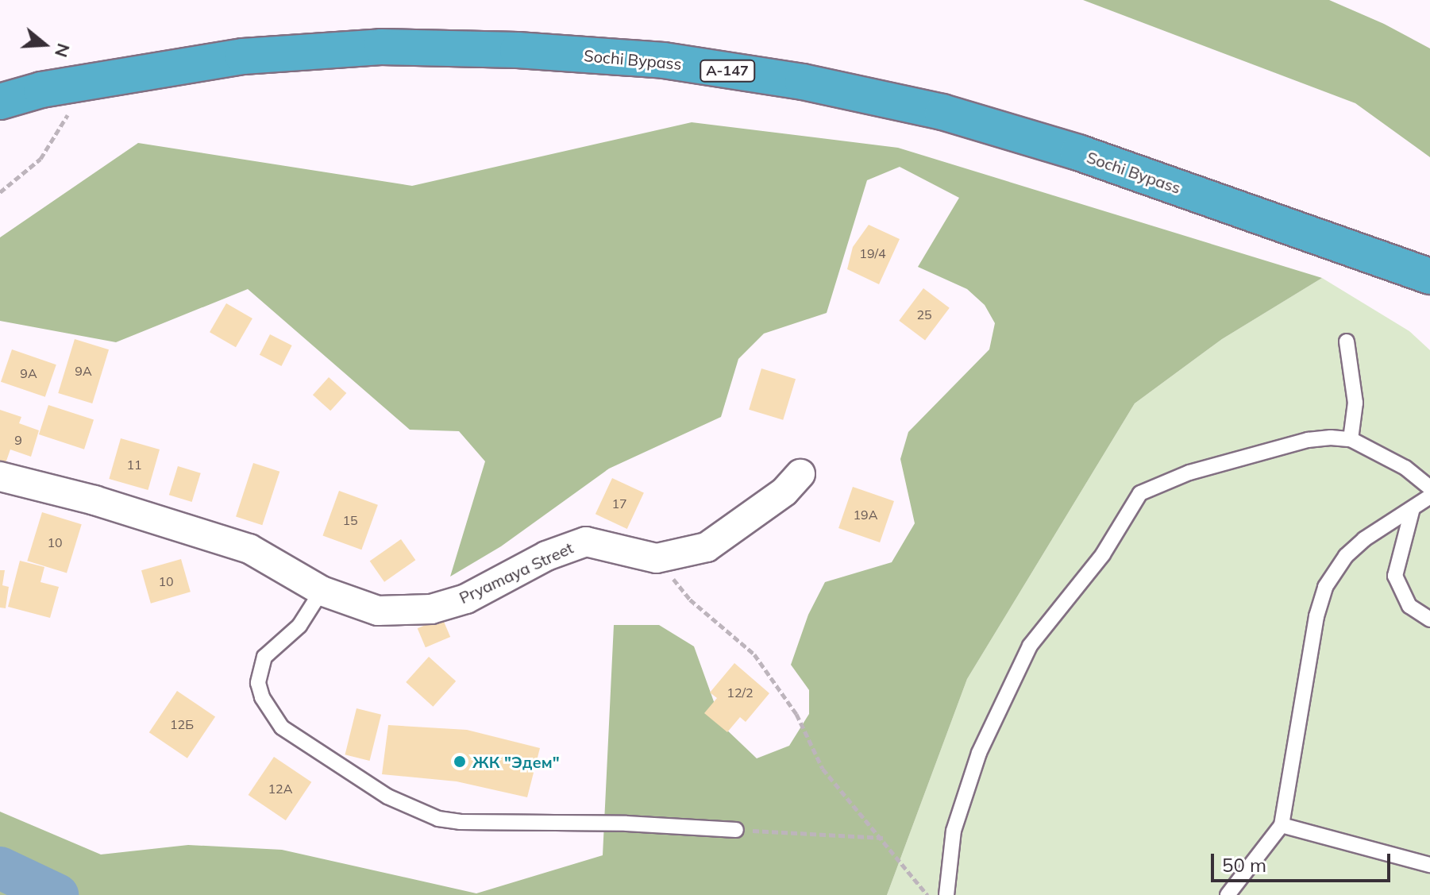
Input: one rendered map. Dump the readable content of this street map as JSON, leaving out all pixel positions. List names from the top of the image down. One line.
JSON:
{"streets":{"highway":["Sochi Bypass","А-147"],"street":["Pryamaya Street"]},"places":["ЖК \"Эдем\""],"house_numbers":["19/4","25","9А","9А","9","11","17","19А","15","10","10","12/2","12Б","12А"],"scale_bar":"50 m","north":"right"}
